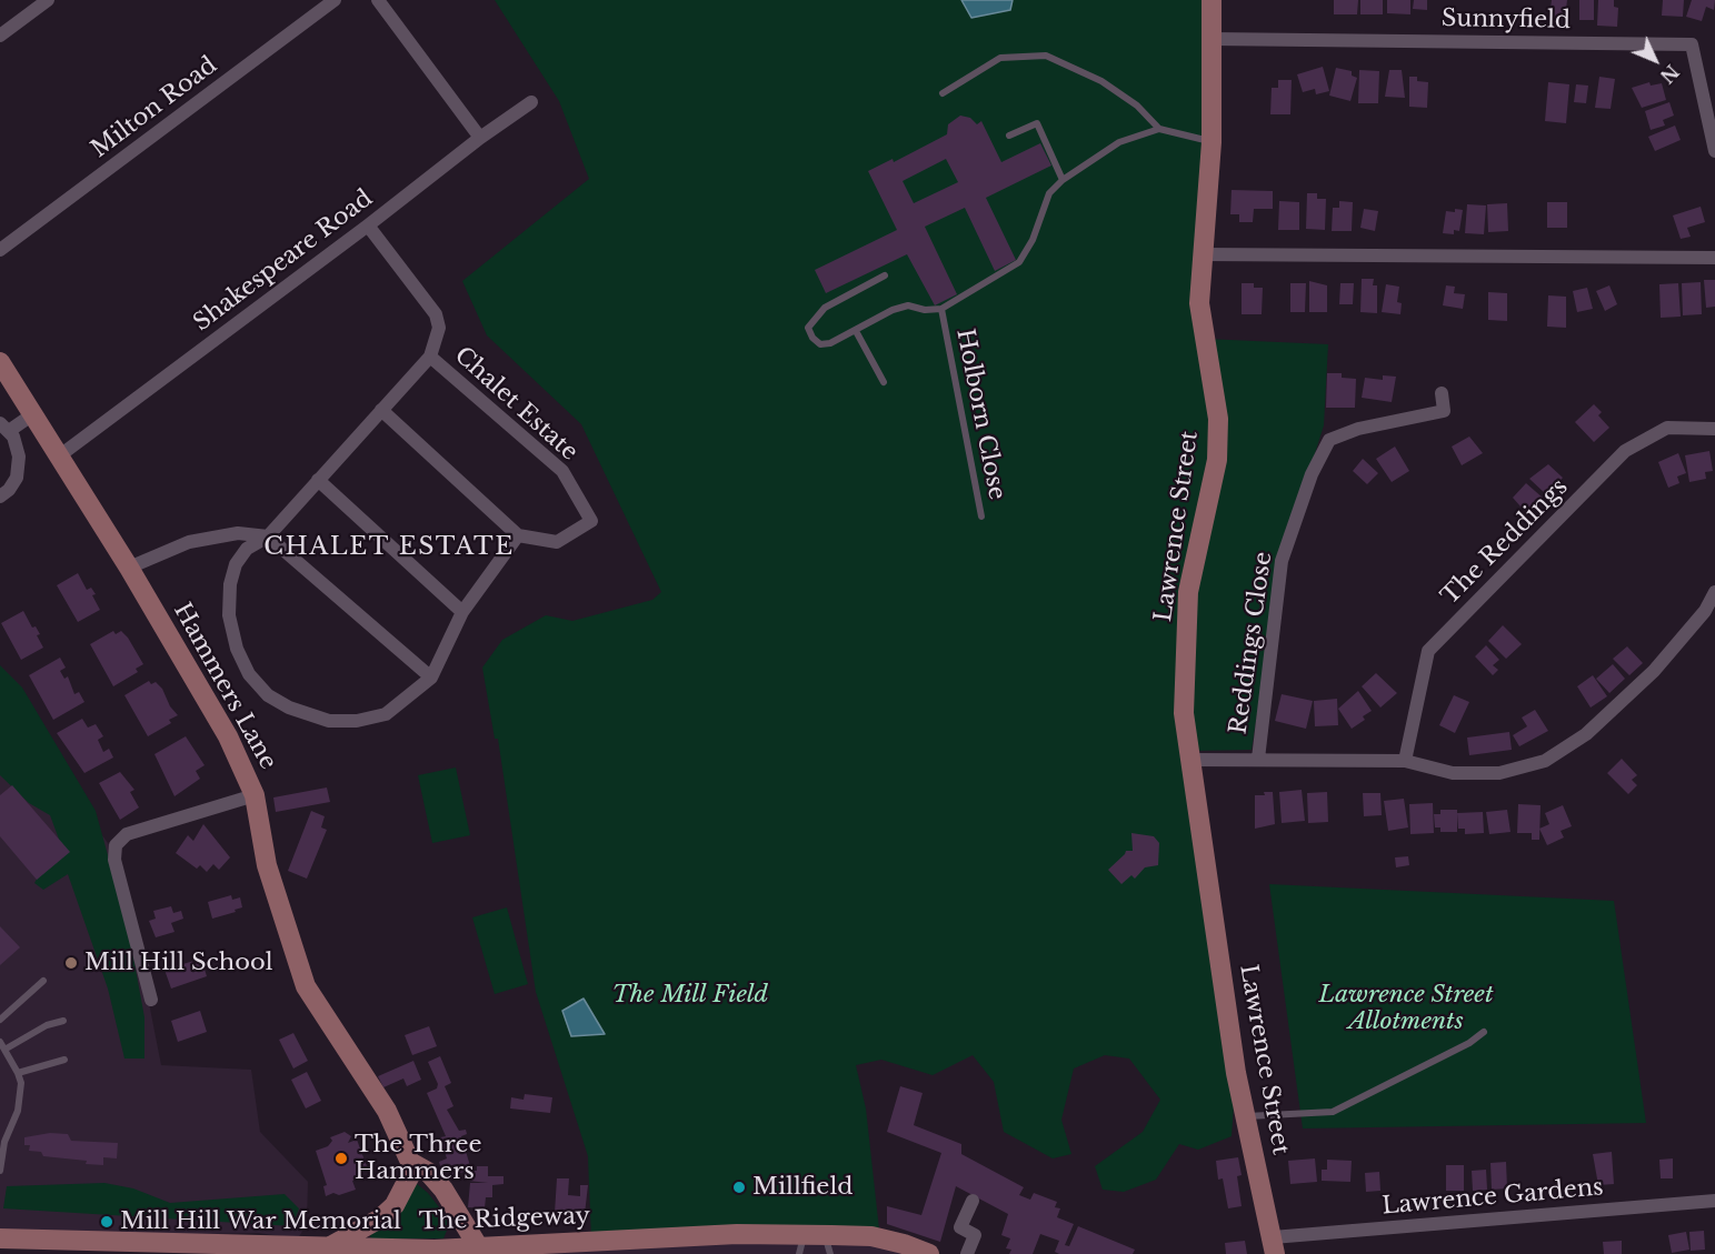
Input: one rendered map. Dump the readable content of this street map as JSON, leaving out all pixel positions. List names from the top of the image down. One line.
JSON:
{"streets":{"main road":["Lawrence Street","Hammers Lane","The Ridgeway"],"street":["Sunnyfield","Milton Road","Shakespeare Road","Chalet Estate","The Reddings","Reddings Close","Lawrence Gardens"],"lane":["Holborn Close"]},"crossings":[["Sunnyfield","Lawrence Street"],["Shakespeare Road","Chalet Estate"],["Shakespeare Road","Hammers Lane"],["Lawrence Street","Lawrence Gardens"],["Hammers Lane","The Ridgeway"]],"districts":["CHALET ESTATE"],"parks":["The Mill Field","Lawrence Street Allotments"],"places":["Mill Hill School","The Three Hammers","Millfield","Mill Hill War Memorial"],"north":"bottom right"}
